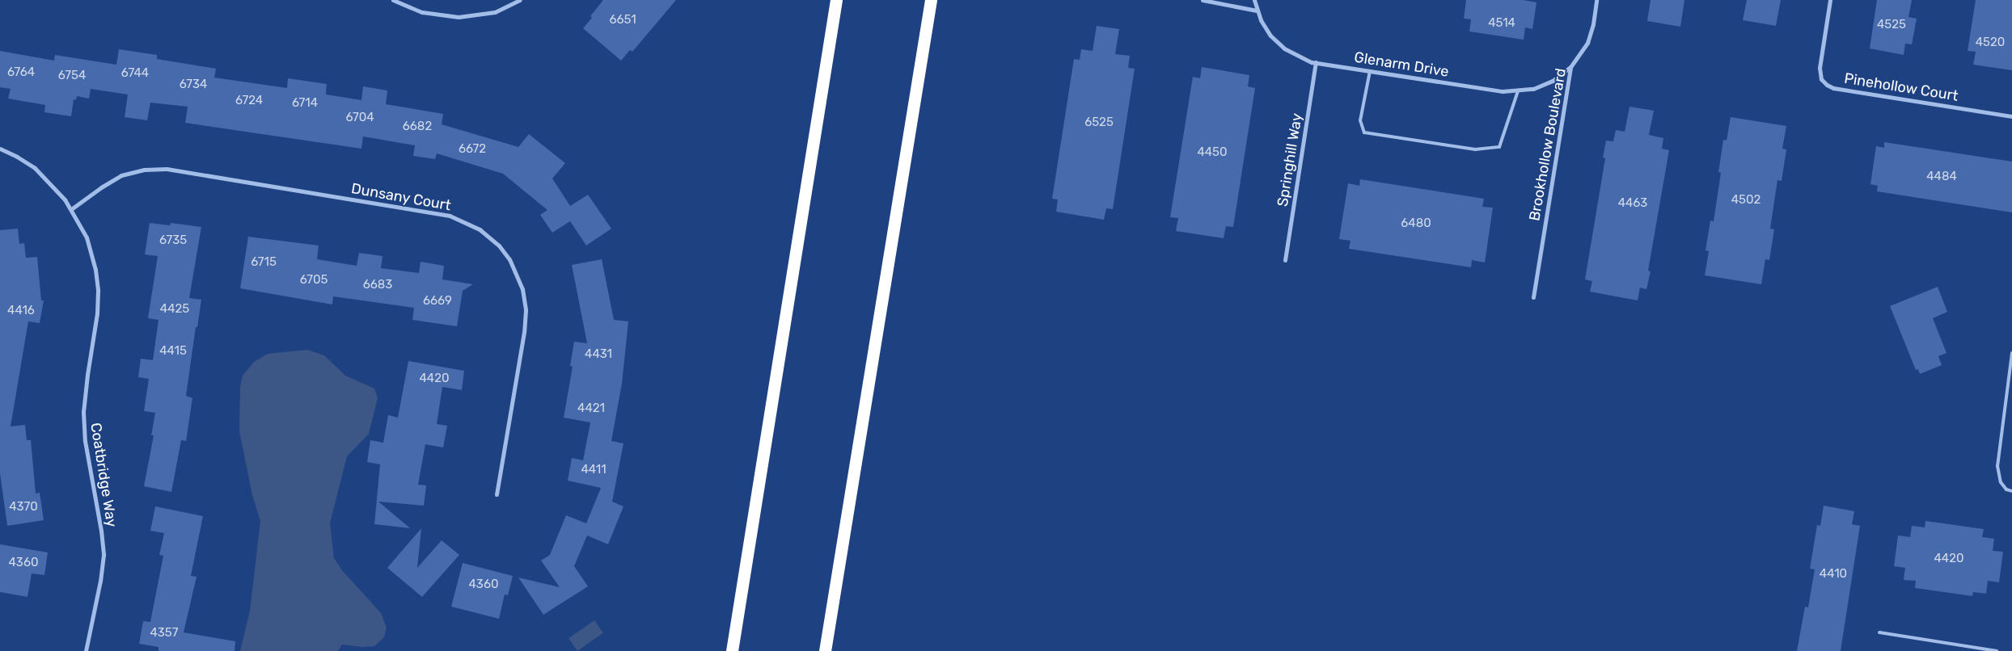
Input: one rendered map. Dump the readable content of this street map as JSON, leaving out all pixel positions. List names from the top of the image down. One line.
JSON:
{"streets":{"street":["Glenarm Drive","Pinehollow Court","Brookhollow Boulevard","Springhill Way","Dunsany Court","Coatbridge Way"]},"crossings":[["Glenarm Drive","Brookhollow Boulevard"],["Glenarm Drive","Springhill Way"],["Dunsany Court","Coatbridge Way"]],"house_numbers":["6651","4514","4525","4520","6764","6744","6754","6734","6724","6714","6704","6525","6682","6672","4450","4484","4502","4463","6480","6735","6715","6705","6683","6669","4425","4416","4415","4431","4420","4421","4411","4370","4420","4360","4410","4360","4357"]}
